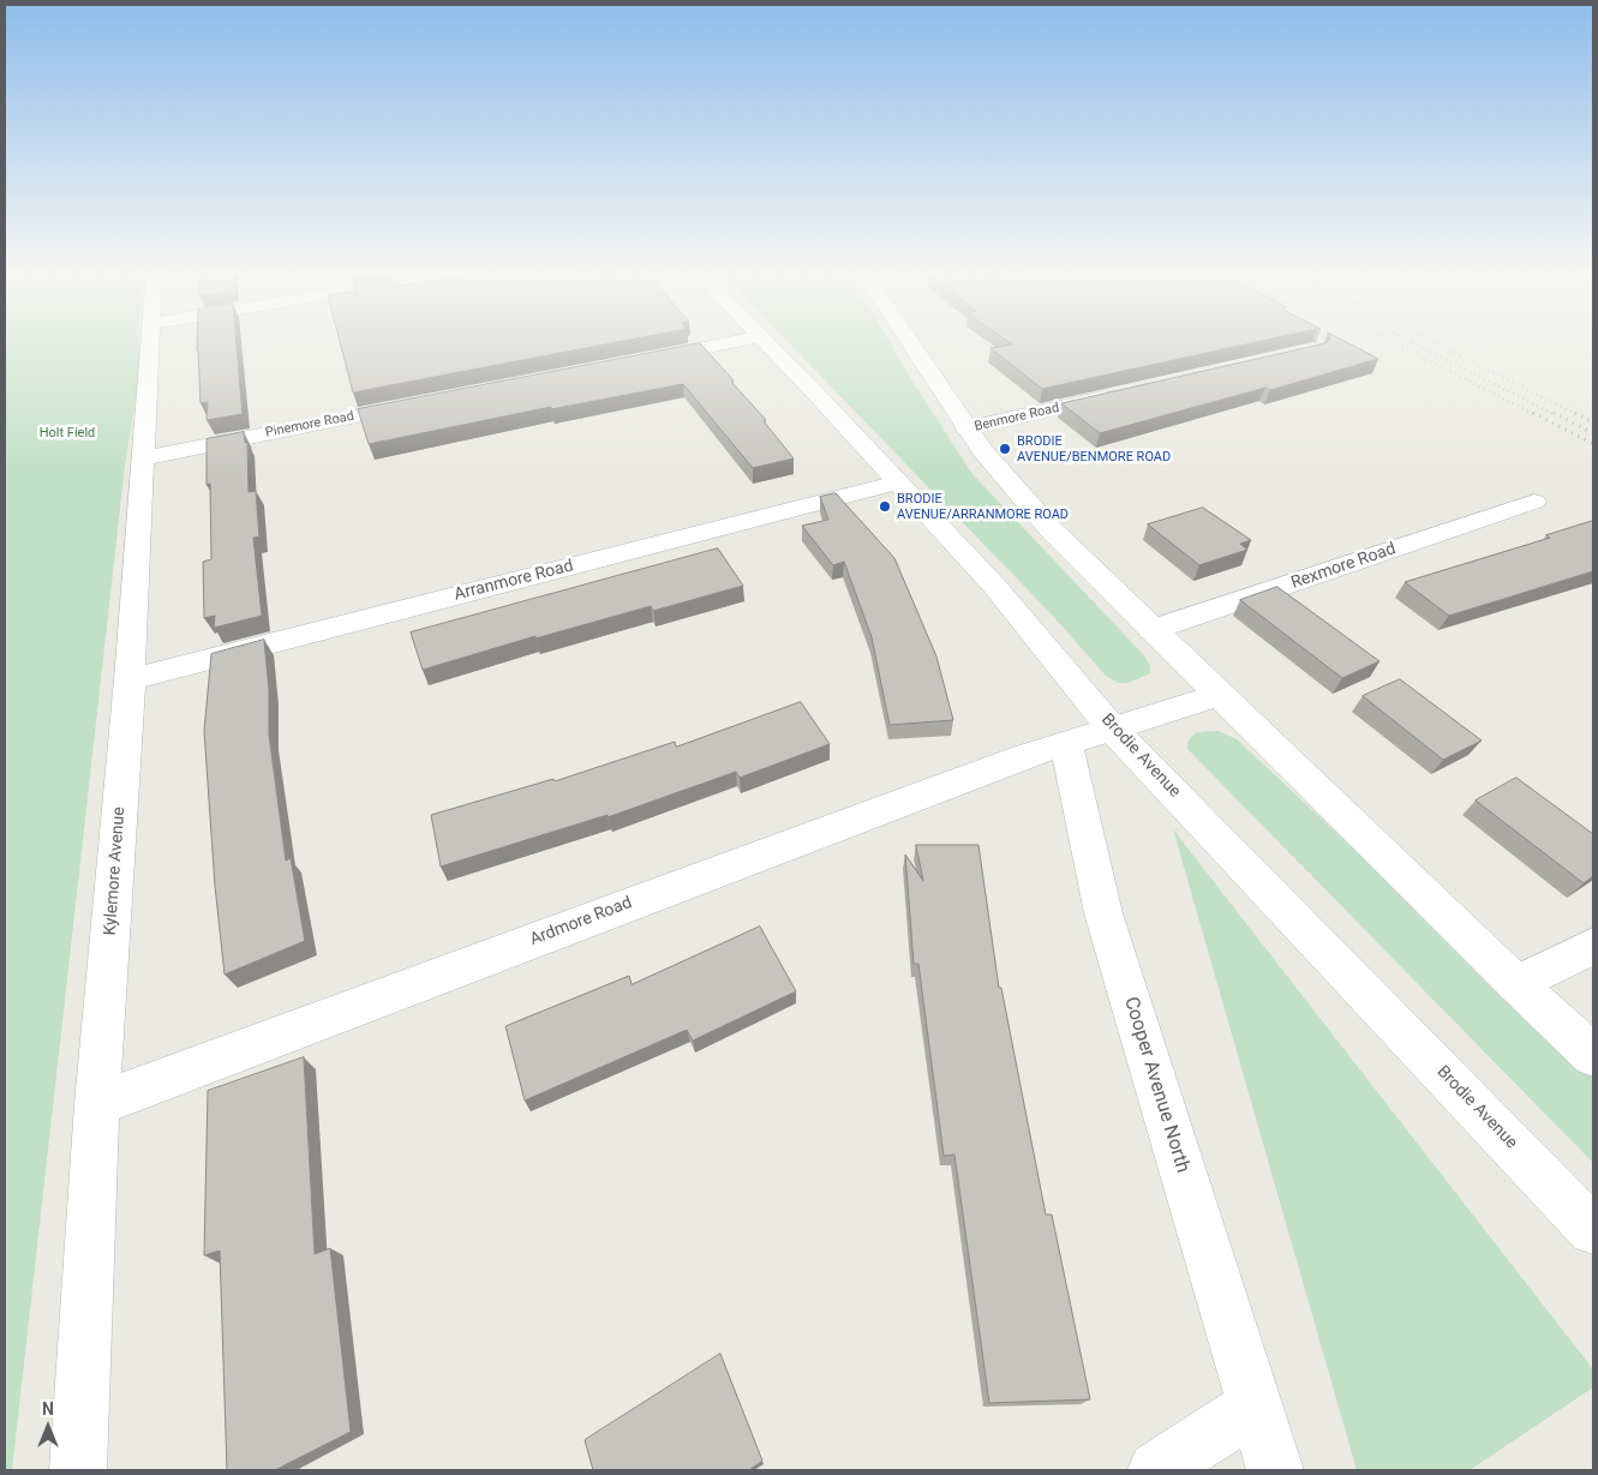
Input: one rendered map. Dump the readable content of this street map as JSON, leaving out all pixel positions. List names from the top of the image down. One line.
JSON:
{"streets":{"street":["Benmore Road","Pinemore Road","Rexmore Road","Arranmore Road","Brodie Avenue","Kylemore Avenue","Ardmore Road","Cooper Avenue North"]},"crossings":[["Pinemore Road","Kylemore Avenue"],["Arranmore Road","Brodie Avenue"],["Arranmore Road","Kylemore Avenue"],["Kylemore Avenue","Ardmore Road"],["Ardmore Road","Cooper Avenue North"]],"parks":["Holt Field"],"places":["BRODIE AVENUE/BENMORE ROAD","BRODIE AVENUE/ARRANMORE ROAD"],"north":"top"}
